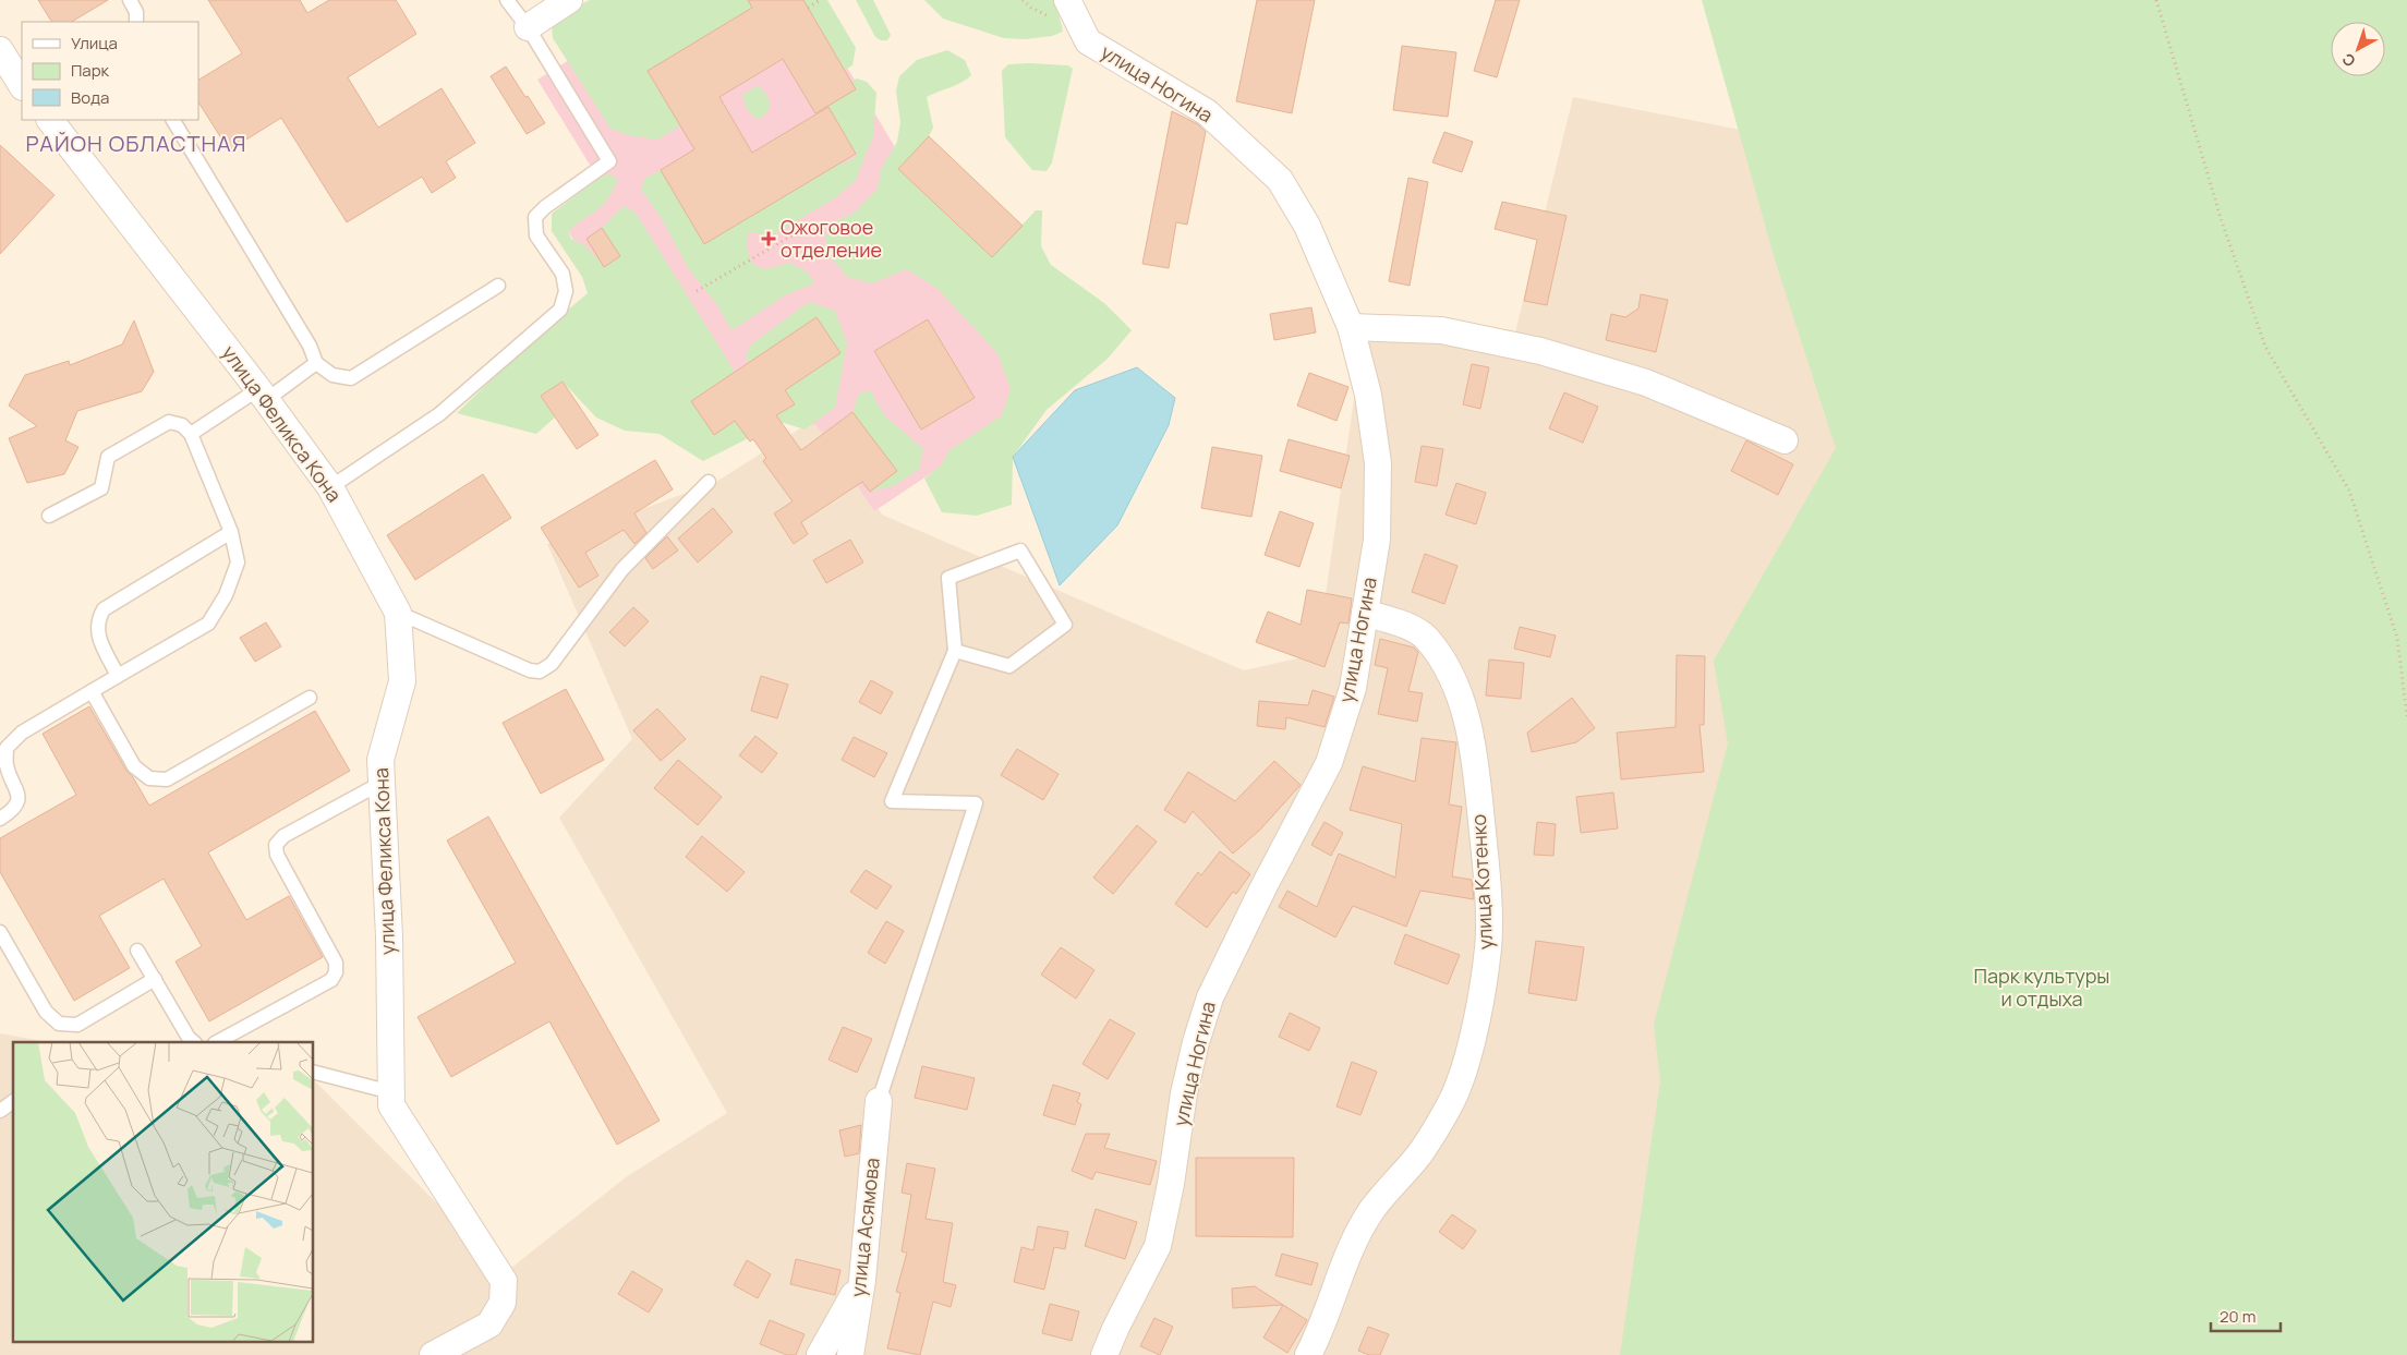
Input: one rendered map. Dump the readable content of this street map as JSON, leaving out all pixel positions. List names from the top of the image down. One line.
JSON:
{"streets":{"street":["улица Ногина","улица Феликса Кона","улица Котенко","улица Асямова"]},"crossings":[["улица Ногина","улица Котенко"]],"districts":["РАЙОН ОБЛАСТНАЯ"],"parks":["Парк культуры и отдыха"],"places":{"health":["Ожоговое отделение"]},"legend":["Улица","Парк","Вода"],"scale_bar":"20 m","north":"bottom left"}
